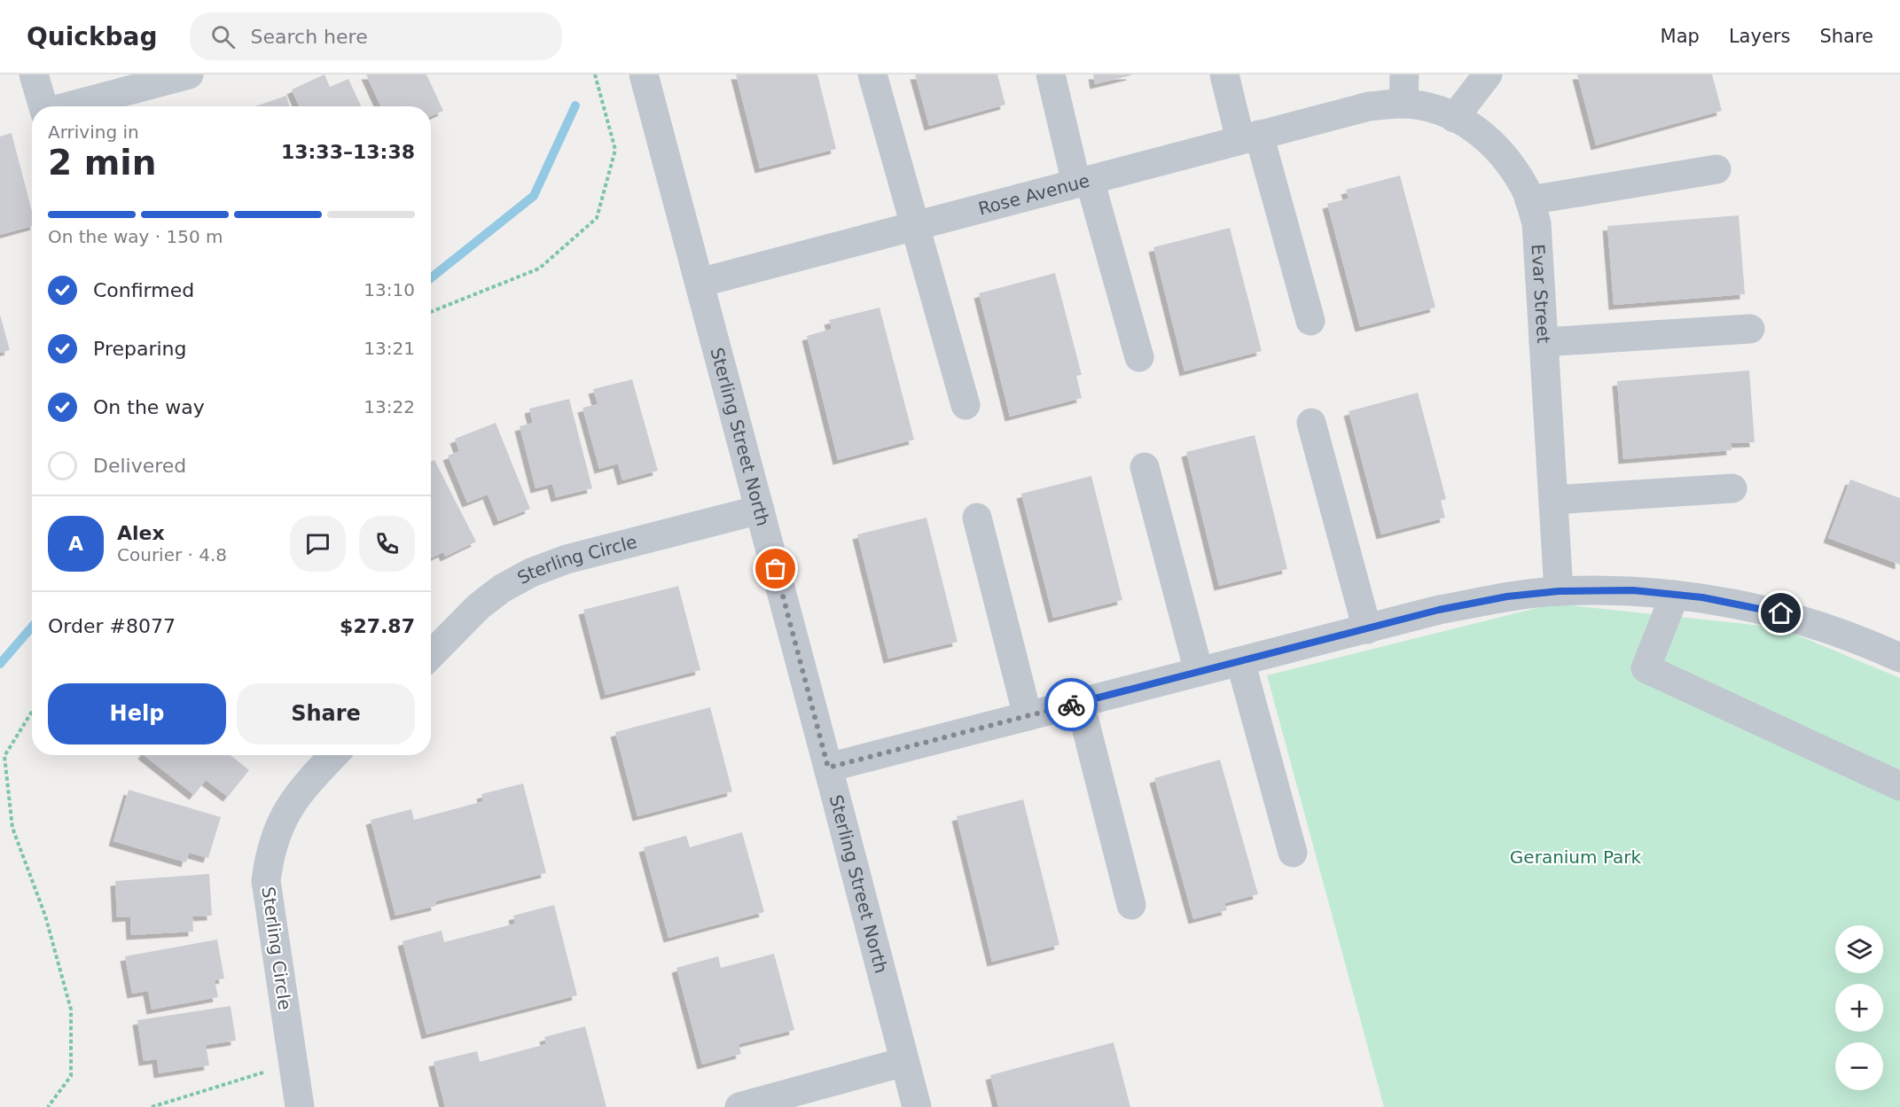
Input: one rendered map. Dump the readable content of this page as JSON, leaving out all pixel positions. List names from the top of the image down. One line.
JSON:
{"streets":{"street":["Rose Avenue","Evar Street","Sterling Street North","Sterling Circle"]},"crossings":[["Rose Avenue","Evar Street"],["Rose Avenue","Sterling Street North"],["Sterling Street North","Sterling Circle"]],"parks":["Geranium Park"],"page":{"header":"Quickbag","search":"Search here","nav":["Map","Layers","Share"],"heading":["2 min","Arriving in","13:33–13:38"],"panel":["Alex","Courier · 4.8","Order #8077","$27.87"],"bar":"On the way · 150 m","list":[["Confirmed","13:10"],["Preparing","13:21"],["On the way","13:22"],"Delivered"],"round":"A","buttons":["Help","Share"],"map_buttons":["+","−"]}}
